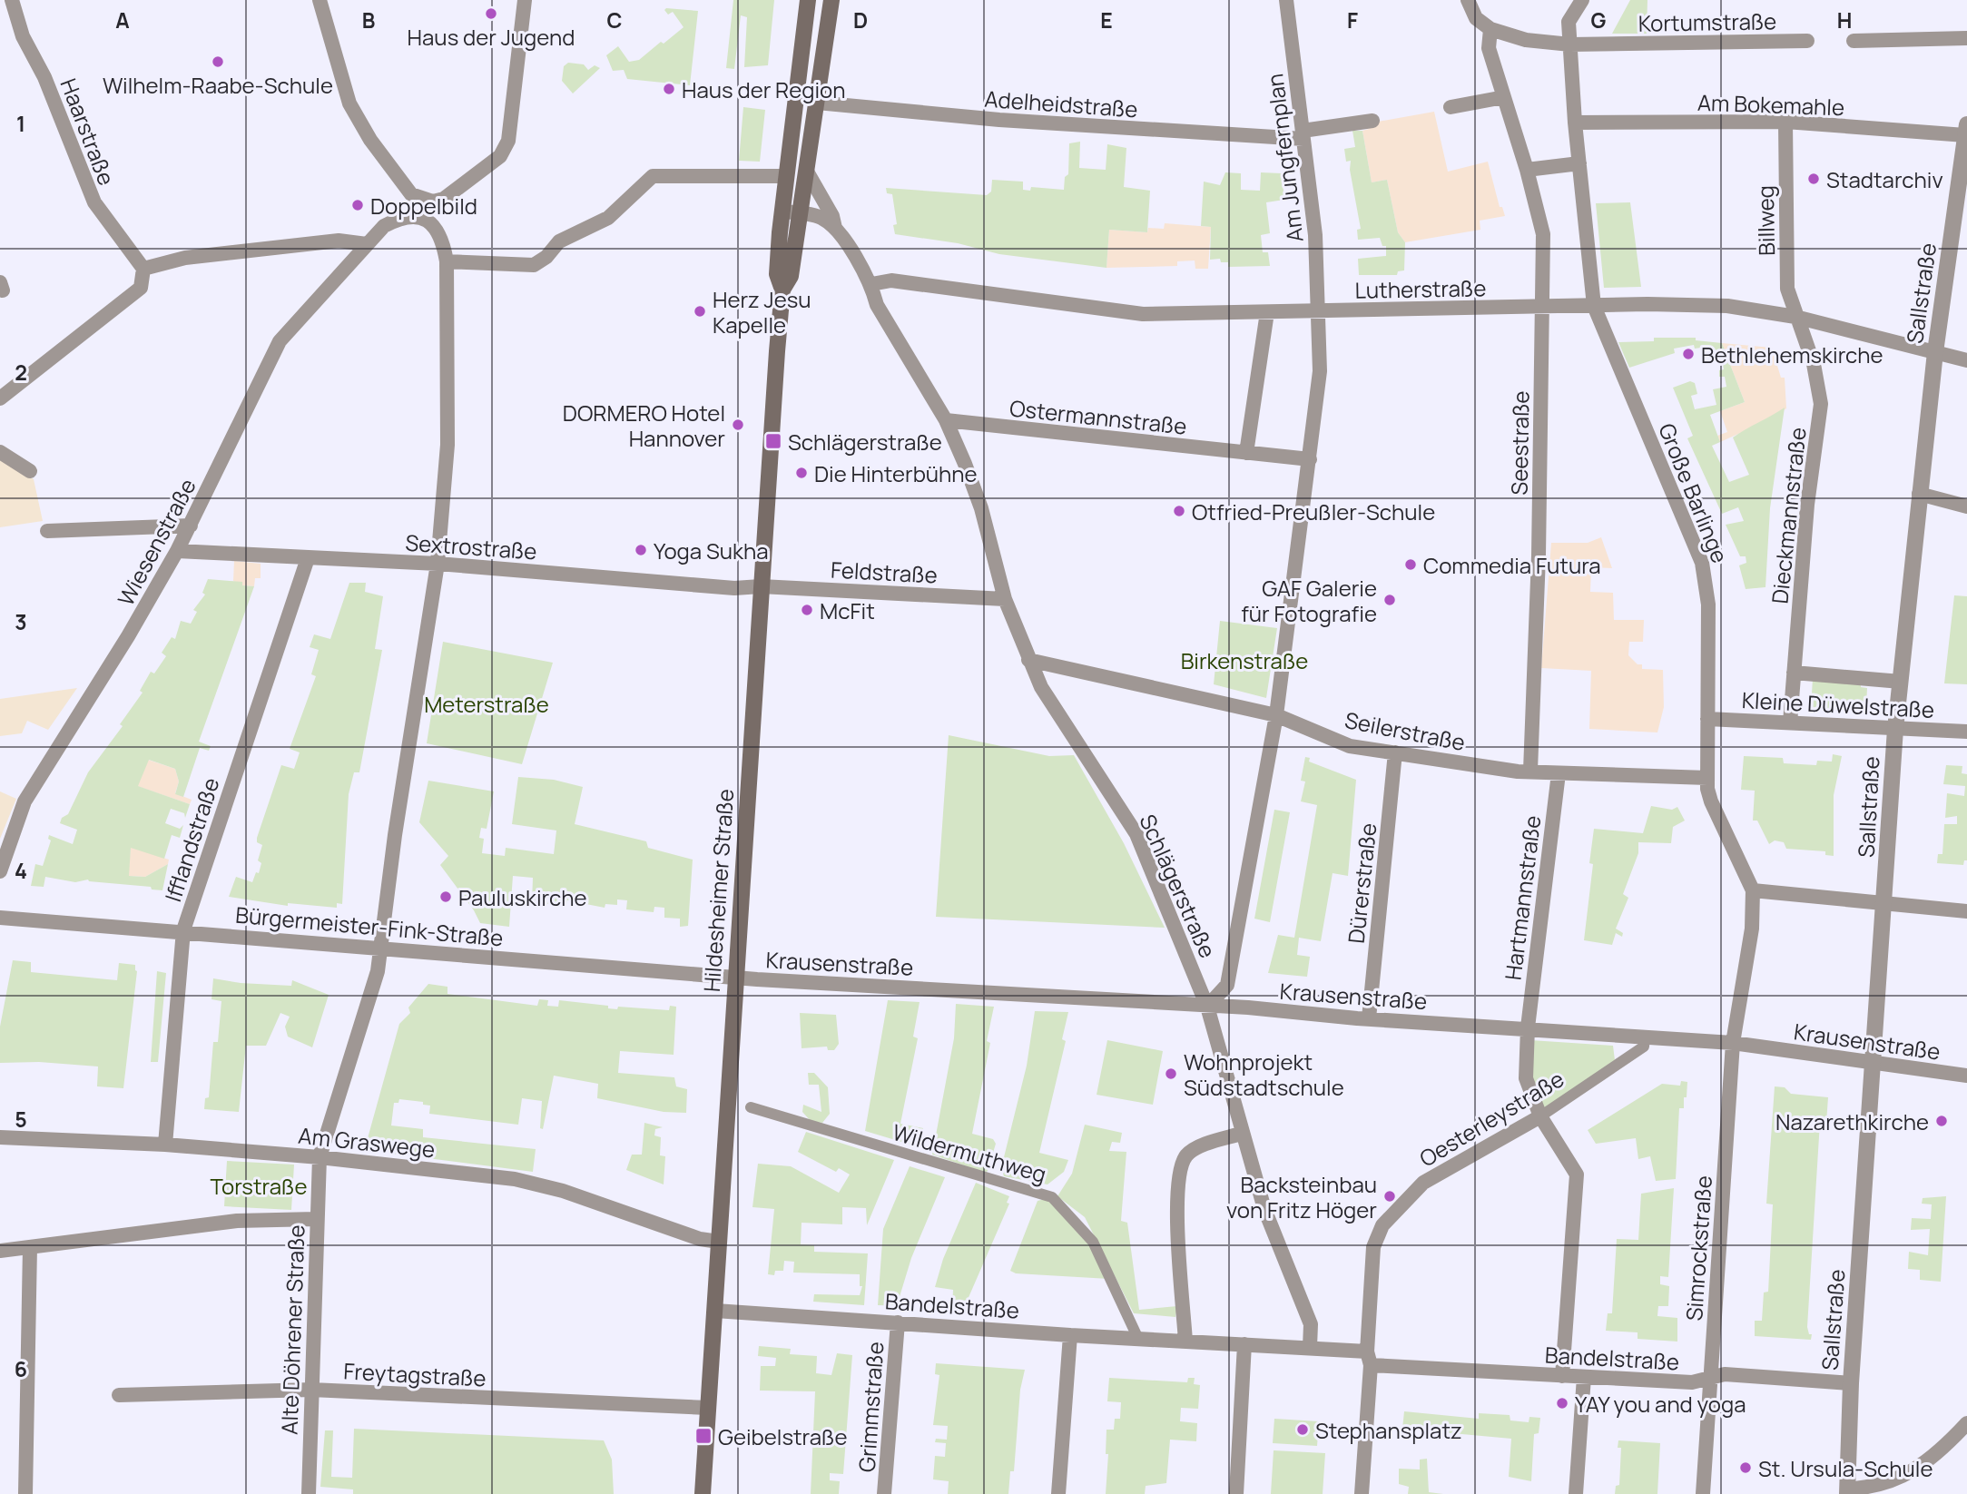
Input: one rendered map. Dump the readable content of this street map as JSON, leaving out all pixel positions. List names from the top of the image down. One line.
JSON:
{"streets":{"main road":["Hildesheimer Straße"],"street":["Kortumstraße","Adelheidstraße","Am Bokemahle","Haarstraße","Am Jungfernplan","Billweg","Lutherstraße","Sallstraße","Ostermannstraße","Seestraße","Große Barlinge","Dieckmannstraße","Wiesenstraße","Sextrostraße","Feldstraße","Kleine Düwelstraße","Seilerstraße","Ifflandstraße","Dürerstraße","Schlägerstraße","Hartmannstraße","Bürgermeister-Fink-Straße","Krausenstraße","Oesterleystraße","Am Graswege","Wildermuthweg","Simrockstraße","Bandelstraße","Alte Döhrener Straße","Freytagstraße","Grimmstraße"]},"crossings":[["Kortumstraße","Seestraße"],["Kortumstraße","Große Barlinge"],["Adelheidstraße","Am Jungfernplan"],["Adelheidstraße","Hildesheimer Straße"],["Am Bokemahle","Billweg"],["Am Bokemahle","Sallstraße"],["Am Bokemahle","Große Barlinge"],["Am Jungfernplan","Lutherstraße"],["Billweg","Lutherstraße"],["Billweg","Dieckmannstraße"],["Lutherstraße","Sallstraße"],["Lutherstraße","Seestraße"],["Lutherstraße","Große Barlinge"],["Lutherstraße","Dieckmannstraße"],["Lutherstraße","Schlägerstraße"],["Sallstraße","Kleine Düwelstraße"],["Sallstraße","Krausenstraße"],["Sallstraße","Bandelstraße"],["Ostermannstraße","Schlägerstraße"],["Seestraße","Seilerstraße"],["Große Barlinge","Kleine Düwelstraße"],["Große Barlinge","Seilerstraße"],["Große Barlinge","Krausenstraße"],["Große Barlinge","Simrockstraße"],["Dieckmannstraße","Kleine Düwelstraße"],["Wiesenstraße","Sextrostraße"],["Sextrostraße","Feldstraße"],["Sextrostraße","Ifflandstraße"],["Sextrostraße","Hildesheimer Straße"],["Feldstraße","Schlägerstraße"],["Feldstraße","Hildesheimer Straße"],["Seilerstraße","Dürerstraße"],["Seilerstraße","Schlägerstraße"],["Seilerstraße","Hartmannstraße"],["Ifflandstraße","Bürgermeister-Fink-Straße"],["Ifflandstraße","Am Graswege"],["Dürerstraße","Krausenstraße"],["Schlägerstraße","Hildesheimer Straße"],["Schlägerstraße","Krausenstraße"],["Schlägerstraße","Bandelstraße"],["Hildesheimer Straße","Bürgermeister-Fink-Straße"],["Hildesheimer Straße","Krausenstraße"],["Hildesheimer Straße","Am Graswege"],["Hildesheimer Straße","Bandelstraße"],["Hildesheimer Straße","Freytagstraße"],["Hartmannstraße","Krausenstraße"],["Hartmannstraße","Oesterleystraße"],["Hartmannstraße","Bandelstraße"],["Bürgermeister-Fink-Straße","Krausenstraße"],["Bürgermeister-Fink-Straße","Alte Döhrener Straße"],["Krausenstraße","Oesterleystraße"],["Krausenstraße","Simrockstraße"],["Oesterleystraße","Bandelstraße"],["Am Graswege","Alte Döhrener Straße"],["Wildermuthweg","Bandelstraße"],["Simrockstraße","Bandelstraße"],["Bandelstraße","Grimmstraße"],["Alte Döhrener Straße","Freytagstraße"]],"parks":["Birkenstraße","Meterstraße","Torstraße"],"places":{"other":["Haus der Jugend","Wilhelm-Raabe-Schule","Haus der Region","Stadtarchiv","Doppelbild","Herz Jesu Kapelle","Bethlehemskirche","DORMERO Hotel Hannover","Die Hinterbühne","Otfried-Preußler-Schule","Yoga Sukha","Commedia Futura","GAF Galerie für Fotografie","McFit","Pauluskirche","Wohnprojekt Südstadtschule","Nazarethkirche","Backsteinbau von Fritz Höger","YAY you and yoga","Stephansplatz","St. Ursula-Schule"],"transit":["Schlägerstraße","Geibelstraße"]},"grid":{"columns":["A","B","C","D","E","F","G","H"],"rows":["1","2","3","4","5","6"]}}
